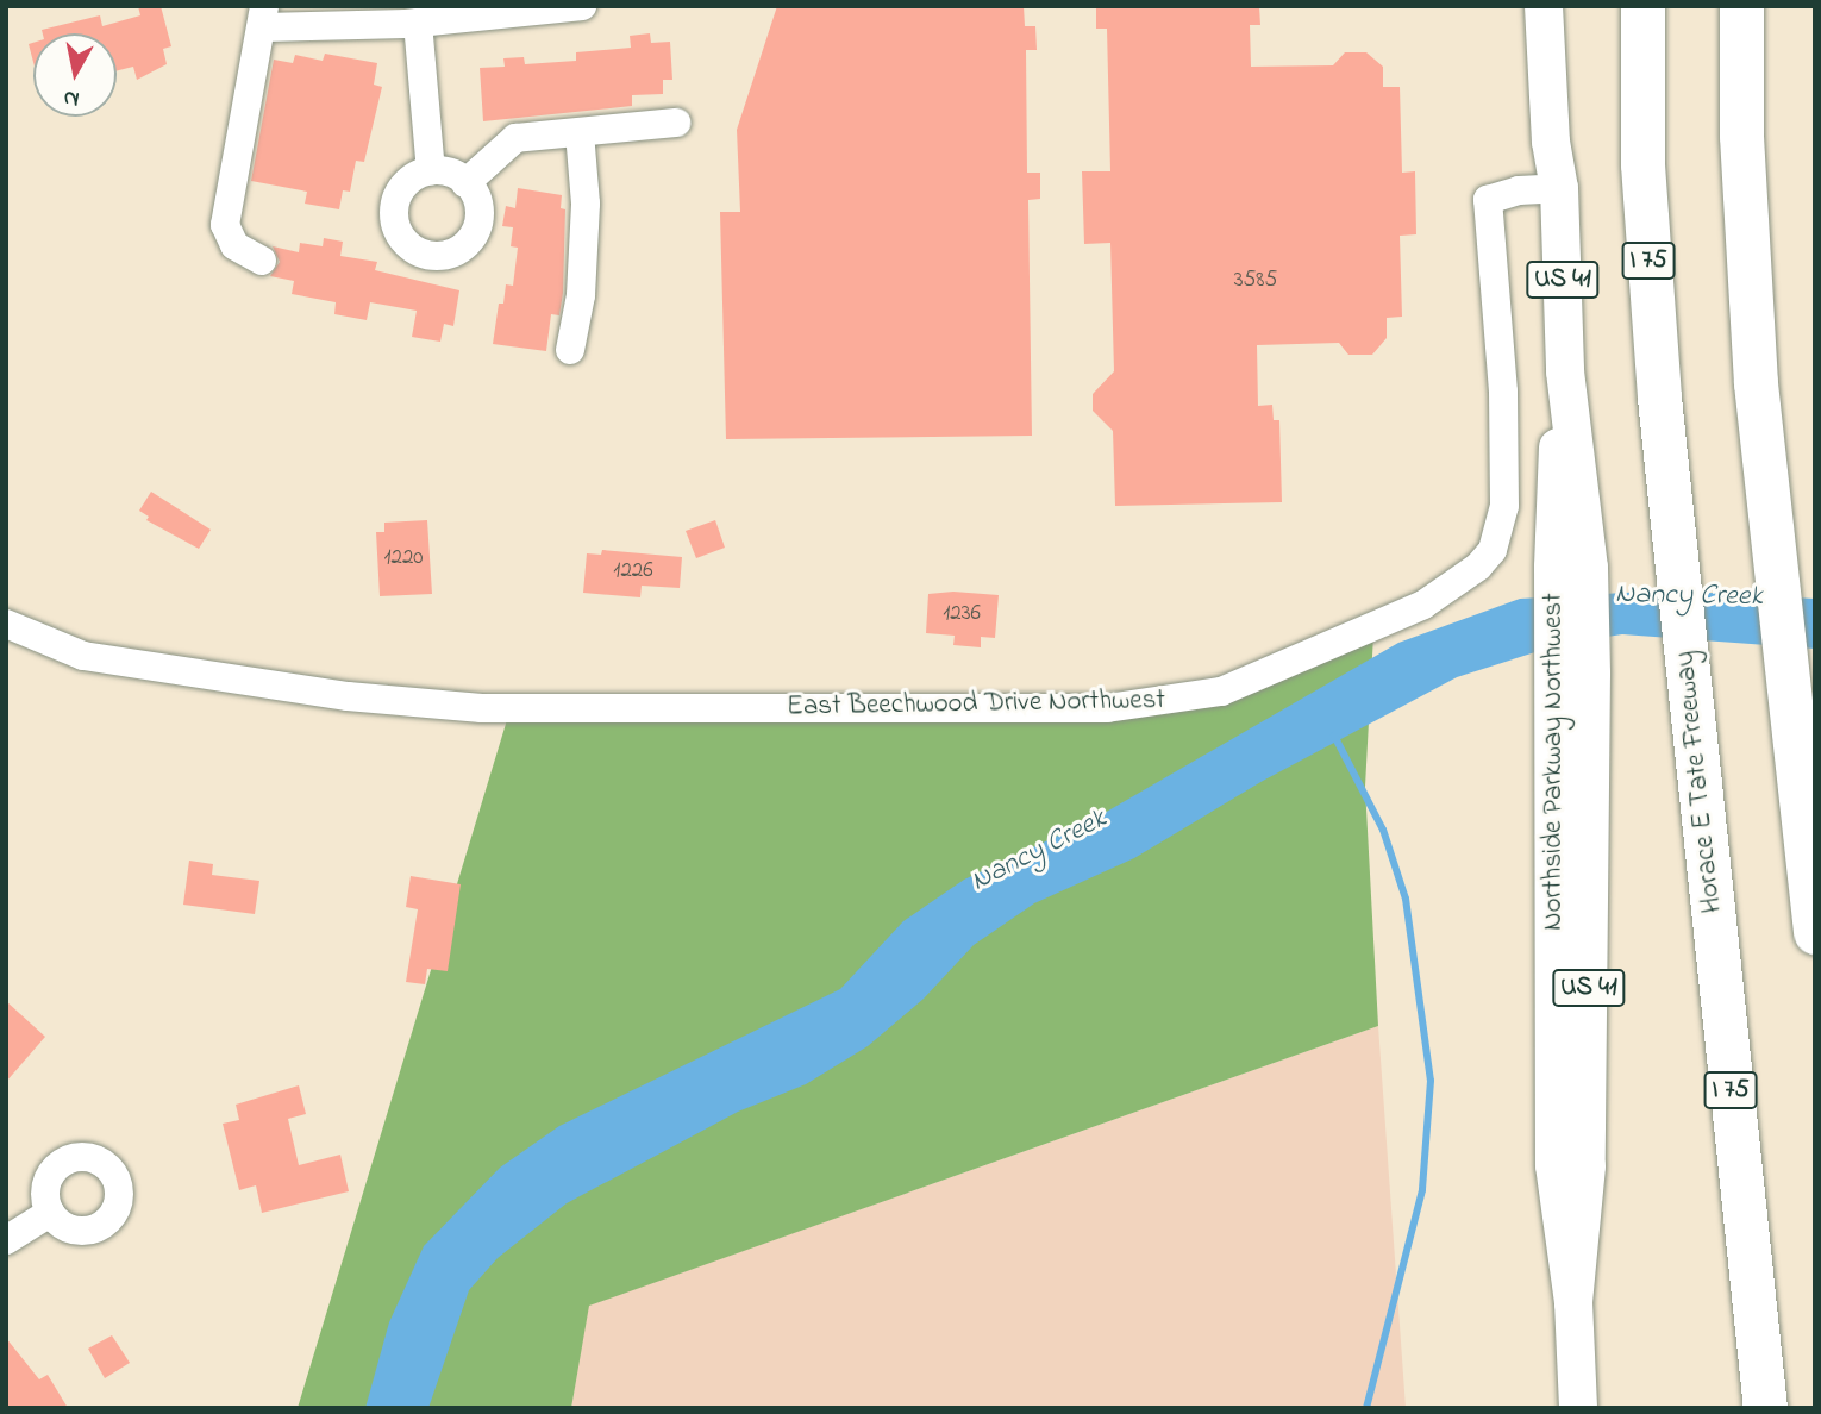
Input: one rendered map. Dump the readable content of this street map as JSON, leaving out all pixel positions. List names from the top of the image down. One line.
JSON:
{"streets":{"highway":["I 75","Horace E Tate Freeway"],"main road":["US 41","Northside Parkway Northwest"],"street":["East Beechwood Drive Northwest"]},"crossings":[["East Beechwood Drive Northwest","Northside Parkway Northwest"]],"water":["Nancy Creek"],"house_numbers":["3585","1220","1226","1236"],"north":"bottom"}
